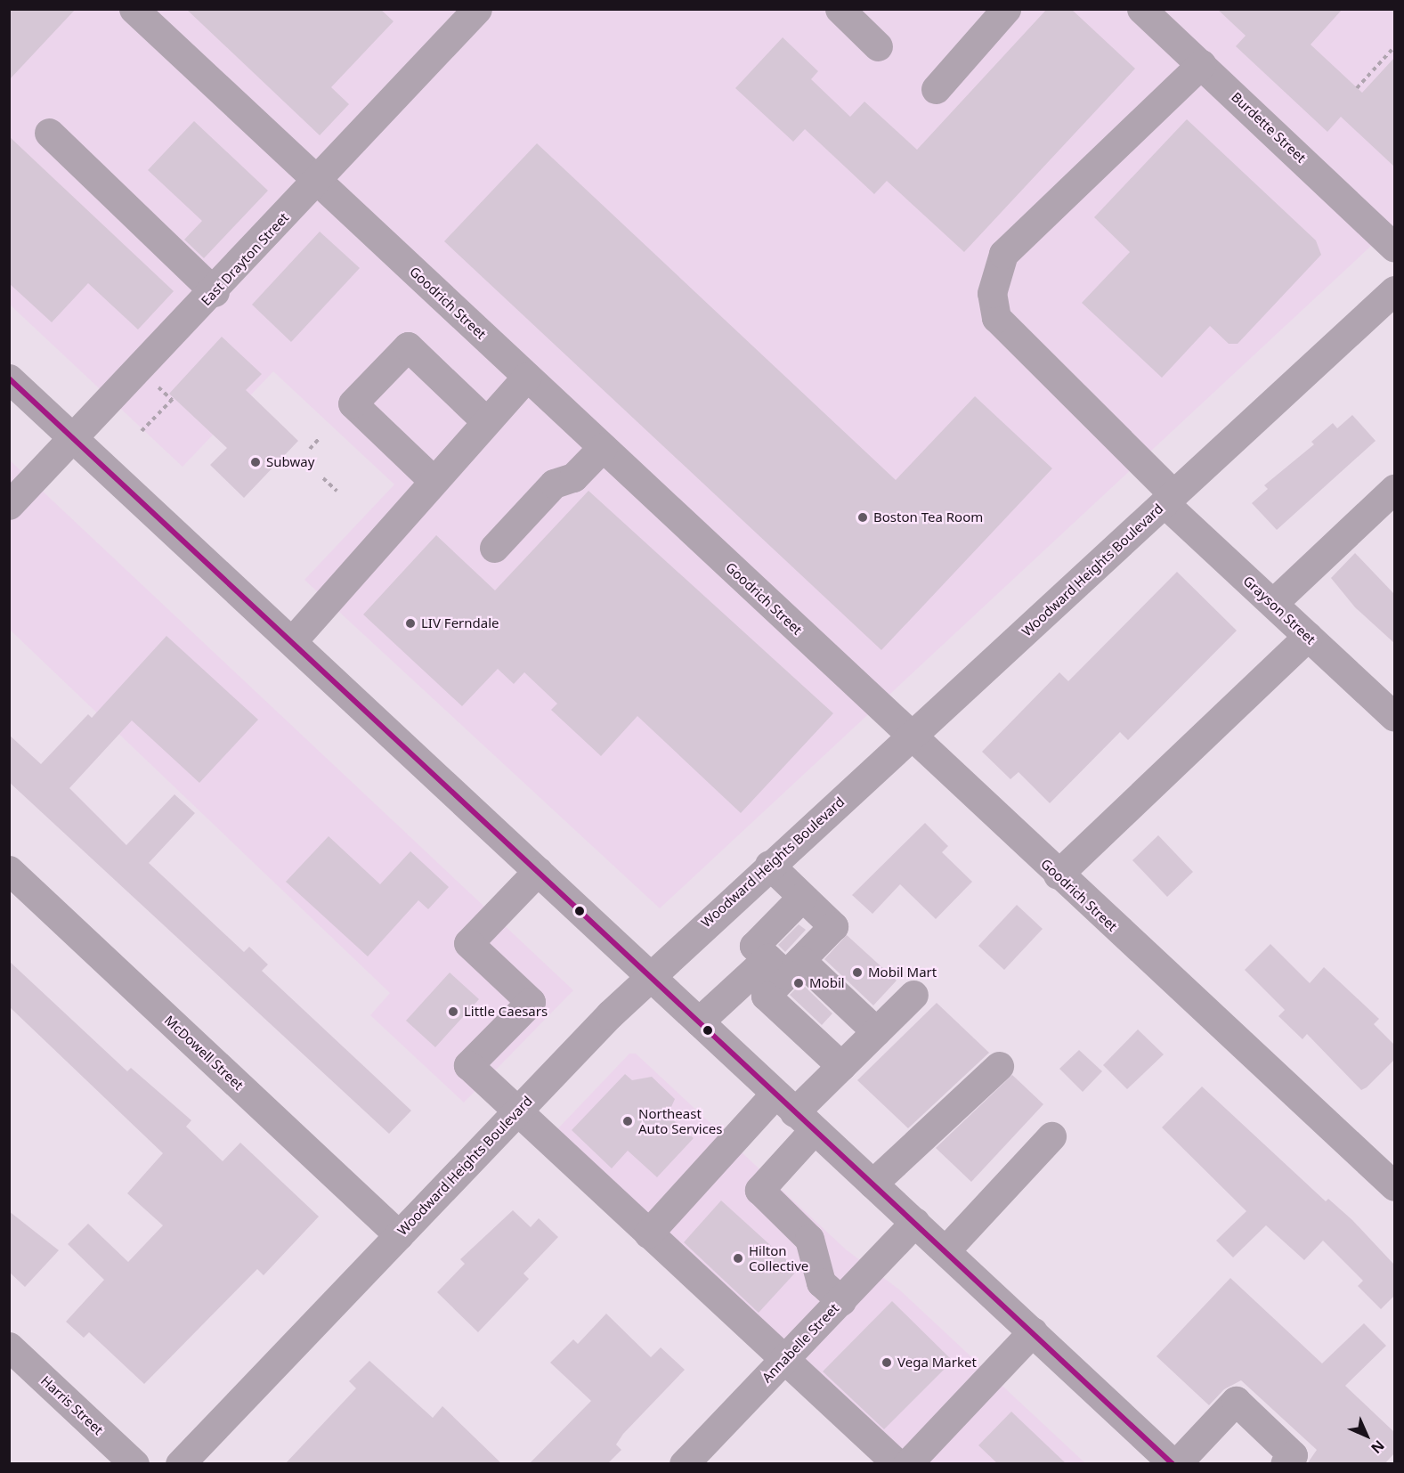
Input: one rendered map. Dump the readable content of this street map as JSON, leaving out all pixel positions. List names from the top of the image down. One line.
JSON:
{"streets":{"street":["Burdette Street","East Drayton Street","Goodrich Street","Woodward Heights Boulevard","Grayson Street","McDowell Street","Annabelle Street","Harris Street"]},"crossings":[["Burdette Street","Grayson Street"],["East Drayton Street","Goodrich Street"],["Goodrich Street","Woodward Heights Boulevard"],["Woodward Heights Boulevard","Grayson Street"],["Woodward Heights Boulevard","McDowell Street"]],"places":["Subway","Boston Tea Room","LIV Ferndale","Mobil Mart","Mobil","Little Caesars","Northeast Auto Services","Hilton Collective","Vega Market"],"north":"bottom right"}
